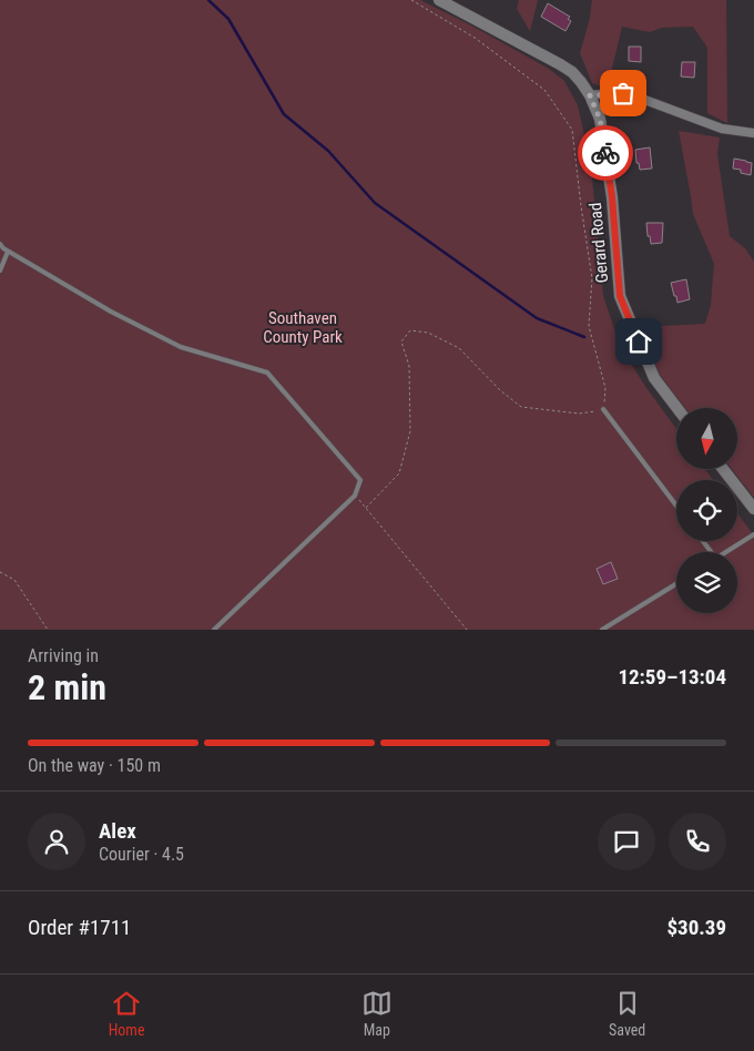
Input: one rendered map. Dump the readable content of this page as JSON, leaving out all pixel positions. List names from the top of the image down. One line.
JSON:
{"streets":{"street":["Gerard Road"]},"parks":["Southaven County Park"],"north":"bottom","page":{"heading":["2 min","Arriving in","12:59–13:04"],"panel":["Alex","Courier · 4.5","Order #1711","$30.39"],"bar":"On the way · 150 m","tabs":["Home","Map","Saved"]}}
